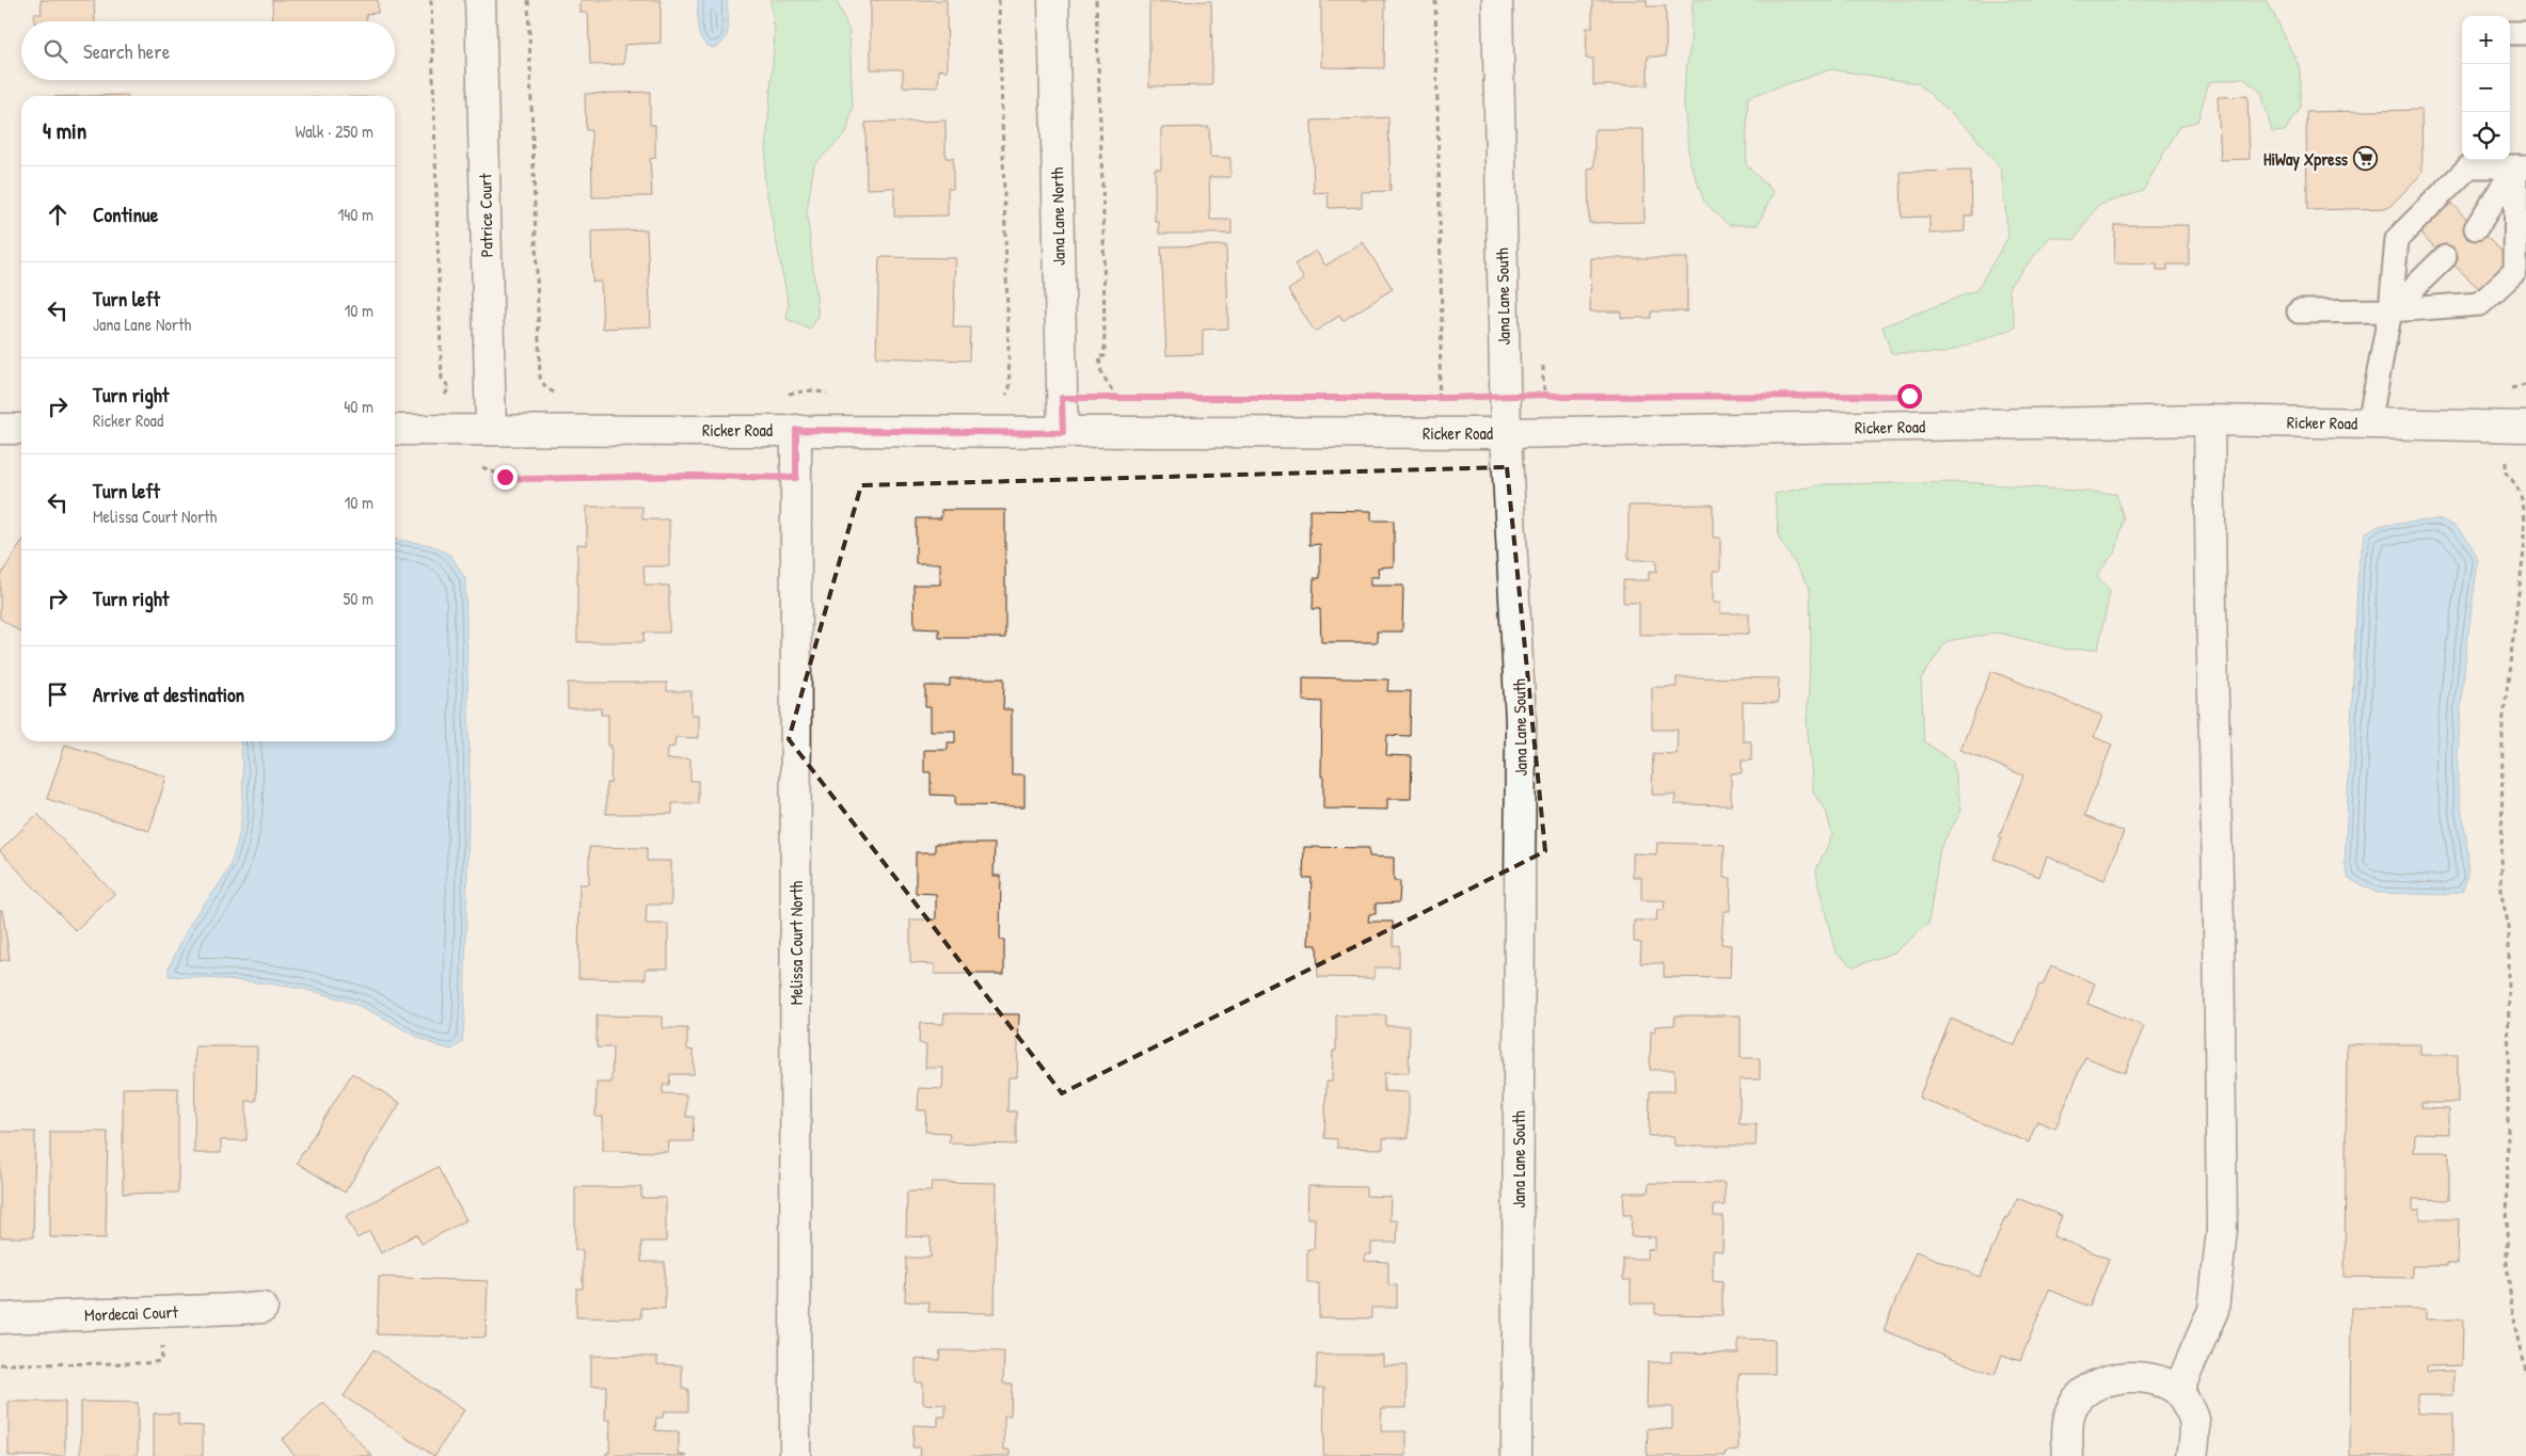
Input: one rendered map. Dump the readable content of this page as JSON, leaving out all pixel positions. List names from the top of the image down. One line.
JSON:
{"streets":{"street":["Patrice Court","Jana Lane North","Jana Lane South","Ricker Road","Melissa Court North","Mordecai Court"]},"crossings":[["Patrice Court","Ricker Road"],["Jana Lane North","Ricker Road"],["Jana Lane South","Ricker Road"],["Ricker Road","Melissa Court North"]],"places":{"supermarket":["HiWay Xpress"]},"page":{"map_buttons":["+","−"],"search":"Search here","heading":["4 min","Walk · 250 m"],"list":[["Continue","140 m"],["Turn left","Jana Lane North","10 m"],["Turn right","Ricker Road","40 m"],["Turn left","Melissa Court North","10 m"],["Turn right","50 m"],"Arrive at destination"]}}
